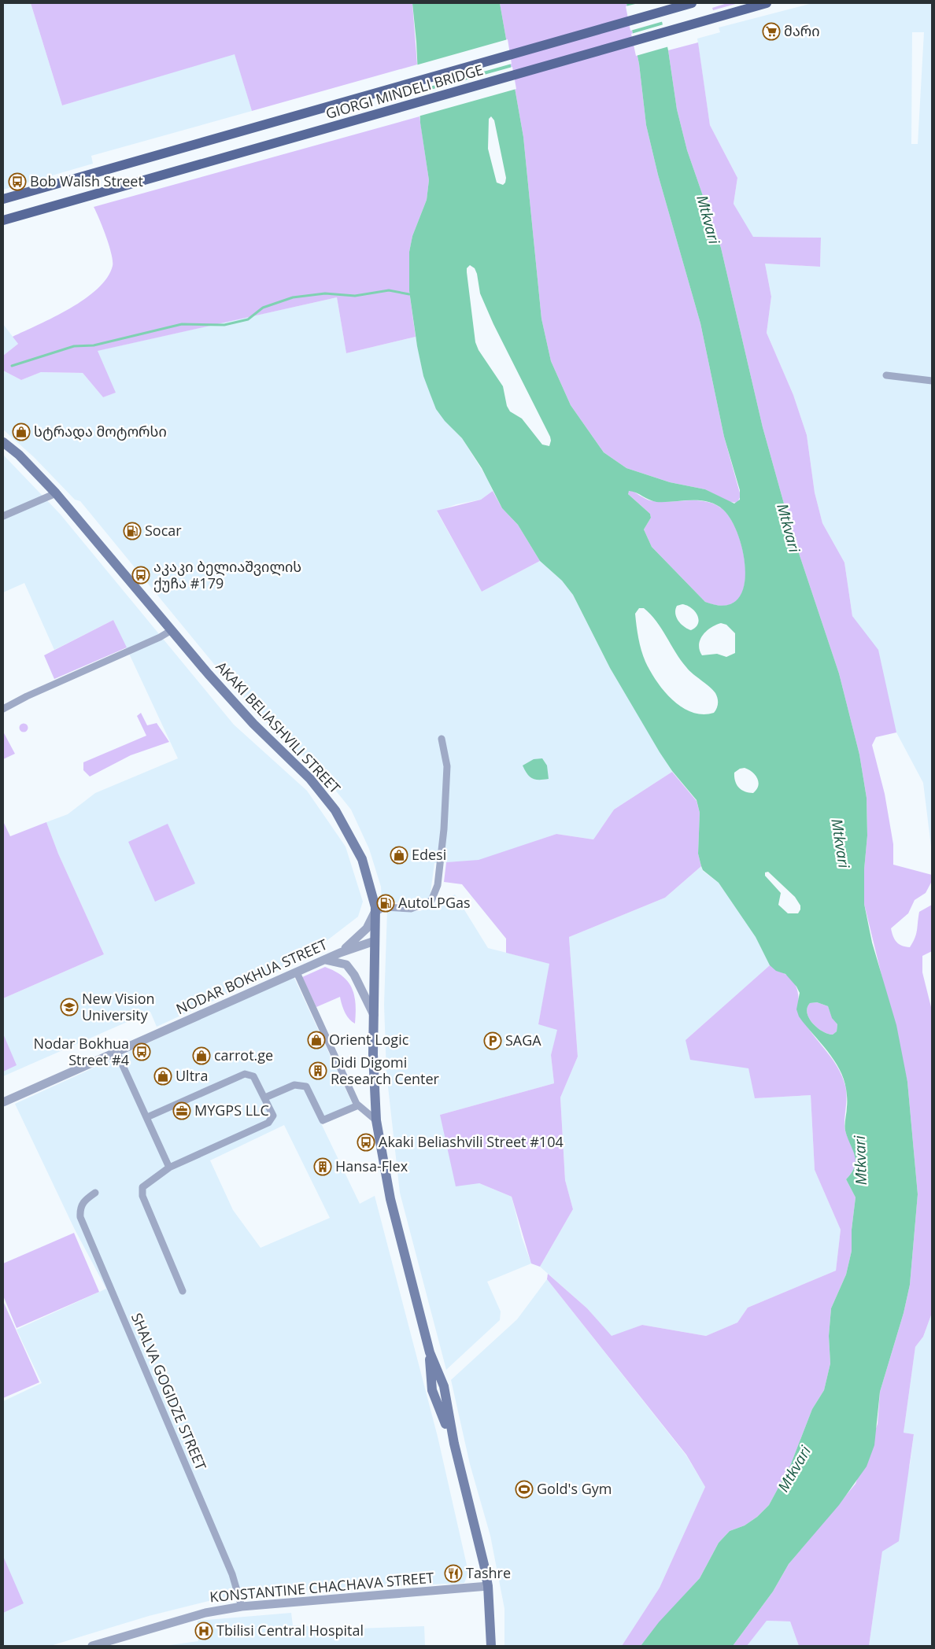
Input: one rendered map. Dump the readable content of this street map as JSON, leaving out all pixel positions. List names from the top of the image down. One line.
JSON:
{"streets":{"main road":["GIORGI MINDELI BRIDGE","AKAKI BELIASHVILI STREET"],"street":["NODAR BOKHUA STREET","SHALVA GOGIDZE STREET","KONSTANTINE CHACHAVA STREET"]},"crossings":[["AKAKI BELIASHVILI STREET","KONSTANTINE CHACHAVA STREET"],["SHALVA GOGIDZE STREET","KONSTANTINE CHACHAVA STREET"]],"water":["Mtkvari"],"places":{"supermarket":["მარი"],"bus stop":["Bob Walsh Street","აკაკი ბელიაშვილის ქუჩა #179","Nodar Bokhua Street #4","Akaki Beliashvili Street #104"],"shop":["სტრადა მოტორსი","Edesi","Orient Logic","carrot.ge","Ultra"],"fuel station":["Socar","AutoLPGas"],"school or university":["New Vision University"],"parking":["SAGA"],"building":["Didi Digomi Research Center","Hansa-Flex"],"office":["MYGPS LLC"],"sports":["Gold's Gym"],"restaurant":["Tashre"],"hospital":["Tbilisi Central Hospital"]}}
